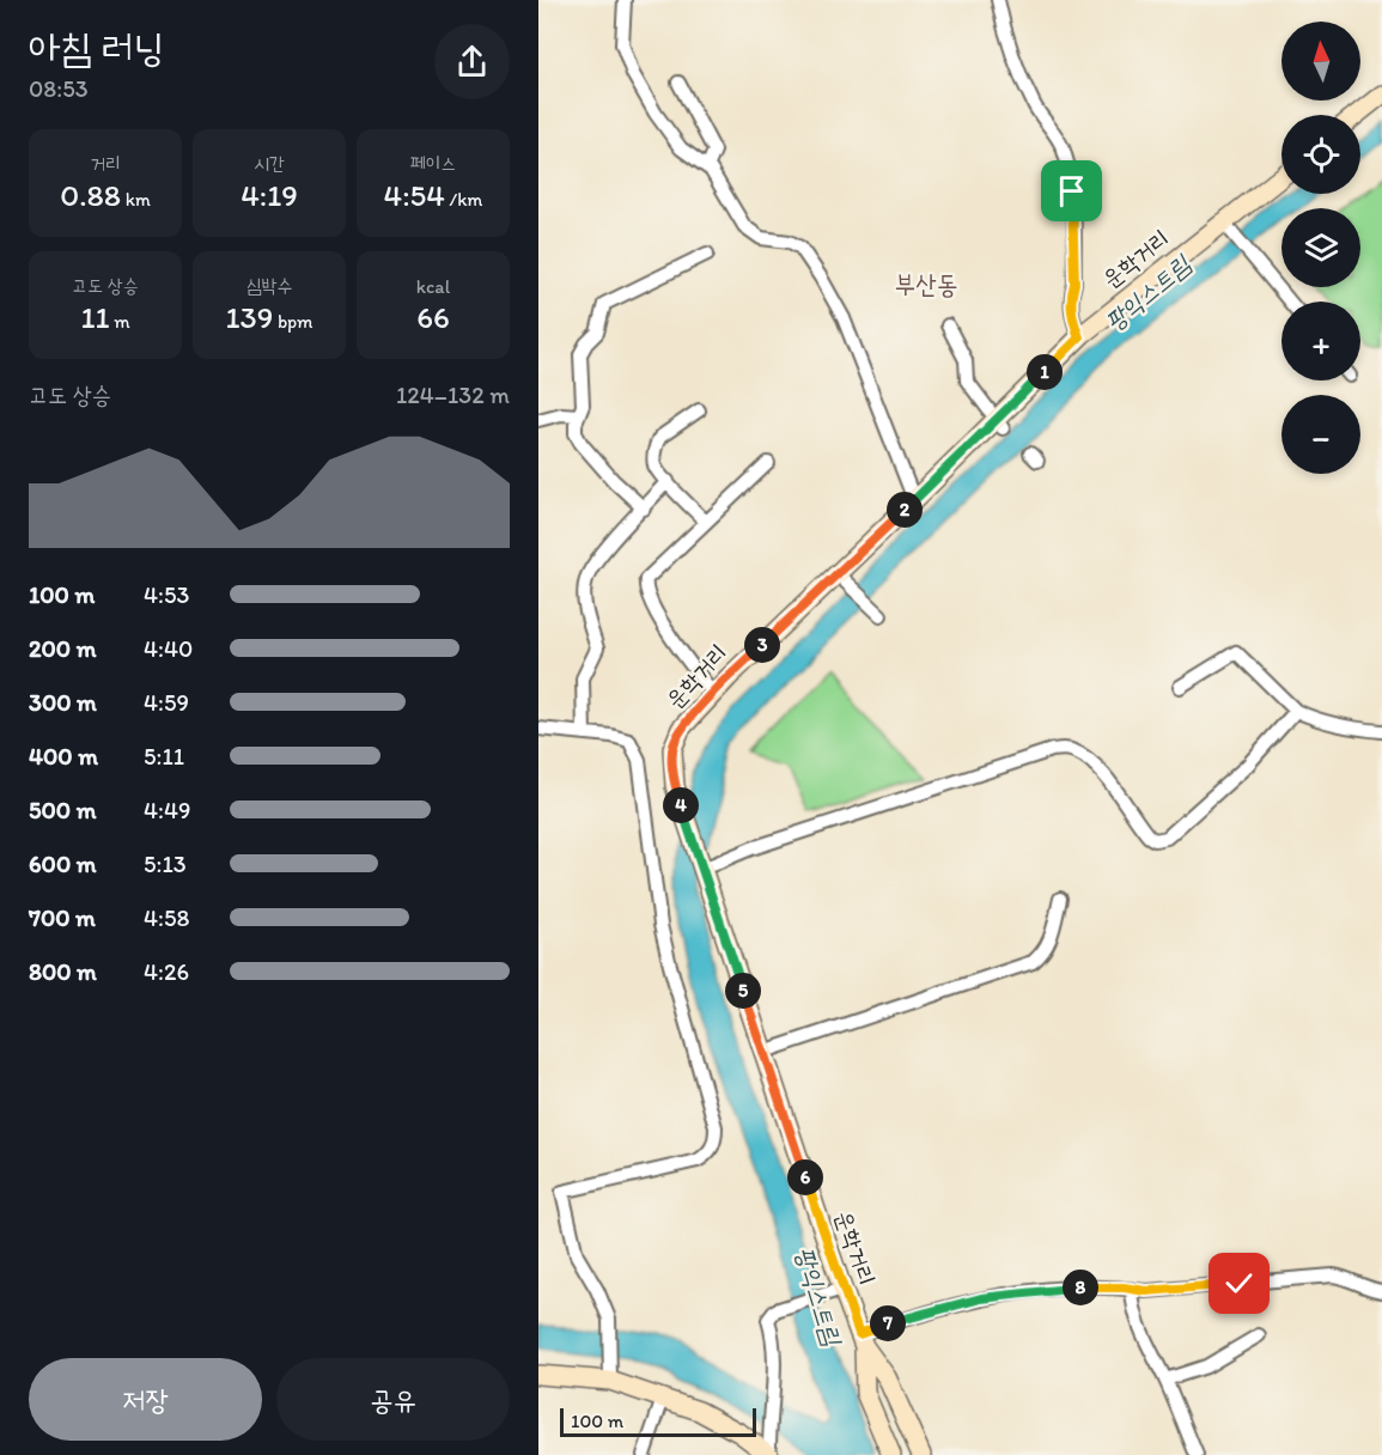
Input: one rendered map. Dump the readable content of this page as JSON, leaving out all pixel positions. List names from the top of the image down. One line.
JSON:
{"streets":{"main road":["운학거리"]},"districts":["부산동"],"water":["팡익스트림"],"scale_bar":"100 m","north":"top","page":{"heading":["아침 러닝","08:53"],"map_buttons":["+","−"],"stats":[["거리","0.88 km"],["시간","4:19"],["페이스","4:54 /km"],["고도 상승","11 m"],["심박수","139 bpm"],["kcal","66"]],"pins":["1","2","3","4","5","6","8","7"],"chart":["고도 상승","124–132 m"],"list":[{"name":"100 m","note":"4:53"},{"name":"200 m","note":"4:40"},{"name":"300 m","note":"4:59"},{"name":"400 m","note":"5:11"},{"name":"500 m","note":"4:49"},{"name":"600 m","note":"5:13"},{"name":"700 m","note":"4:58"},{"name":"800 m","note":"4:26"}],"buttons":["저장","공유"],"scale":"100 m"}}
